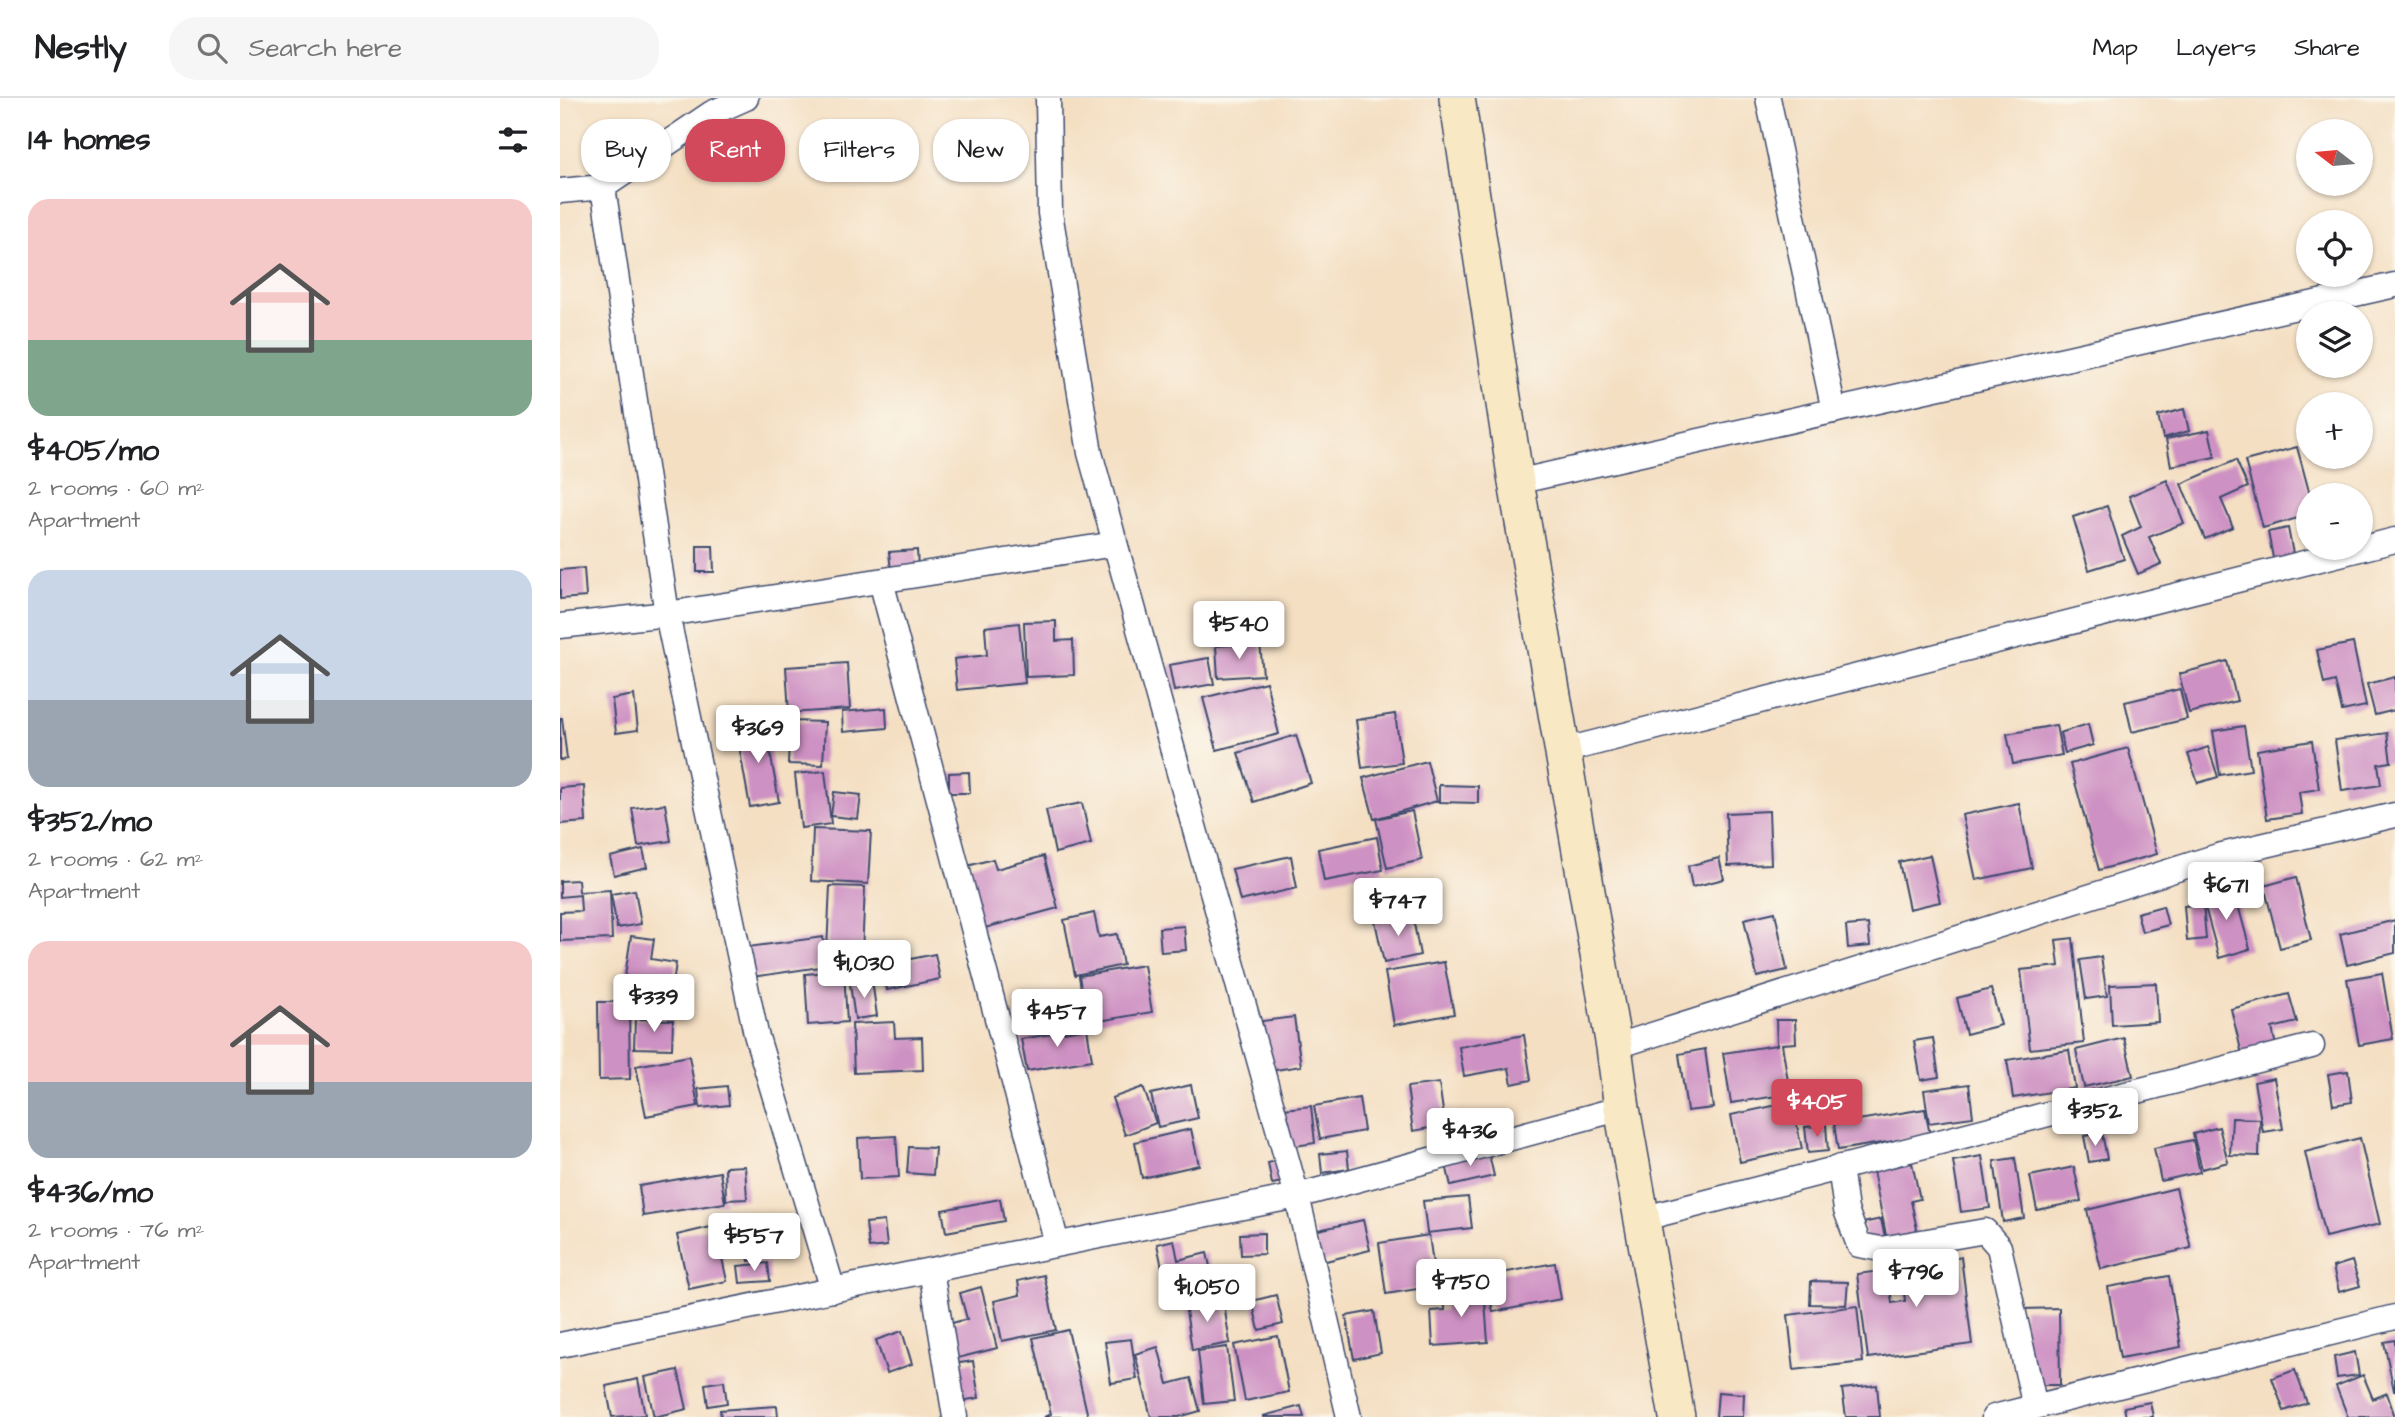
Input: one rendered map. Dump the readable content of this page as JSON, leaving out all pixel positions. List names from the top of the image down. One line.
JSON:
{"north":"left","page":{"header":"Nestly","search":"Search here","nav":["Map","Layers","Share"],"heading":"14 homes","map_buttons":["+","−"],"chip":["Buy","Rent","Filters","New"],"list":[{"name":"$405/mo","note":"2 rooms · 60 m² · Apartment"},{"name":"$352/mo","note":"2 rooms · 62 m² · Apartment"},{"name":"$436/mo","note":"2 rooms · 76 m² · Apartment"}],"price":["$540","$369","$671","$747","$1,030","$339","$457","$405","$352","$436","$557","$796","$750","$1,050"]}}
